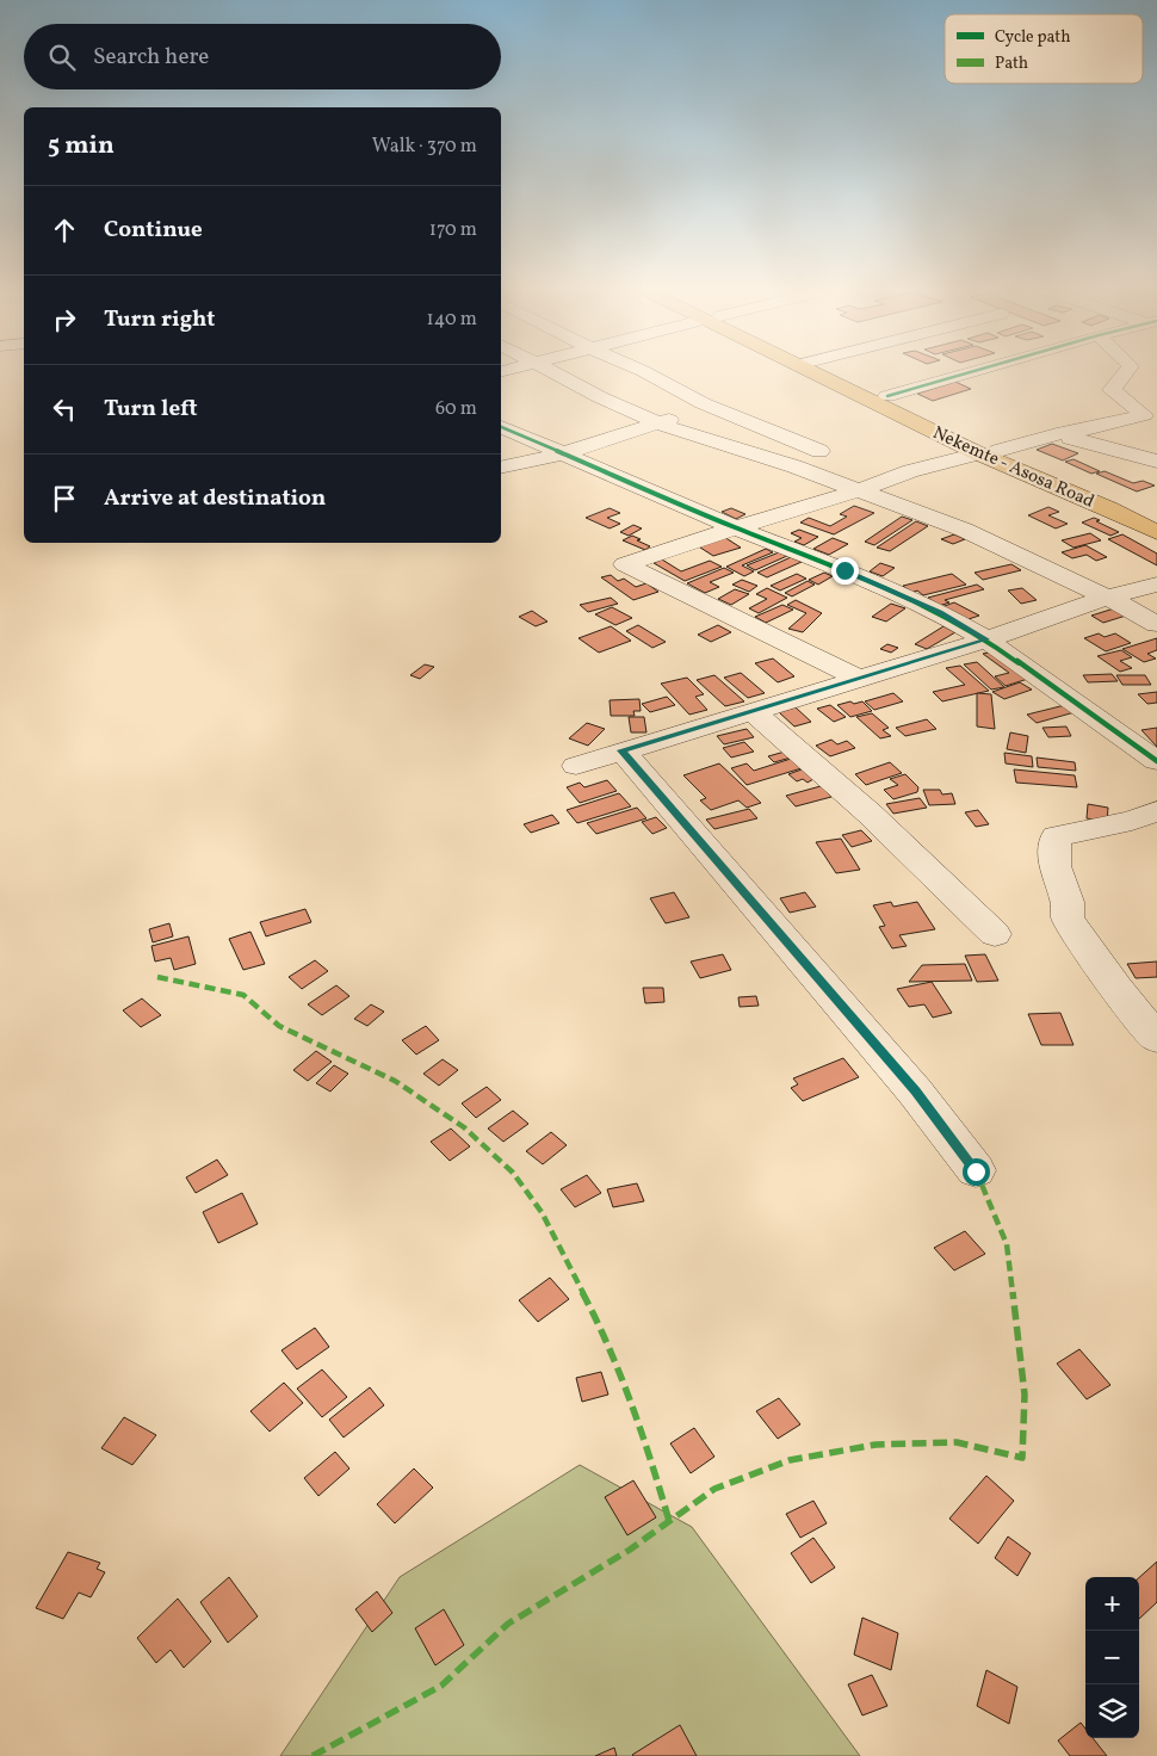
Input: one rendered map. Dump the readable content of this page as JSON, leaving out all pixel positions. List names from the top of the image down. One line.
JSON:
{"streets":{"highway":["Nekemte - Asosa Road"]},"legend":["Cycle path","Path"],"page":{"search":"Search here","heading":["5 min","Walk · 370 m"],"list":[["Continue","170 m"],["Turn right","140 m"],["Turn left","60 m"],"Arrive at destination"],"map_buttons":["+","−"]}}
